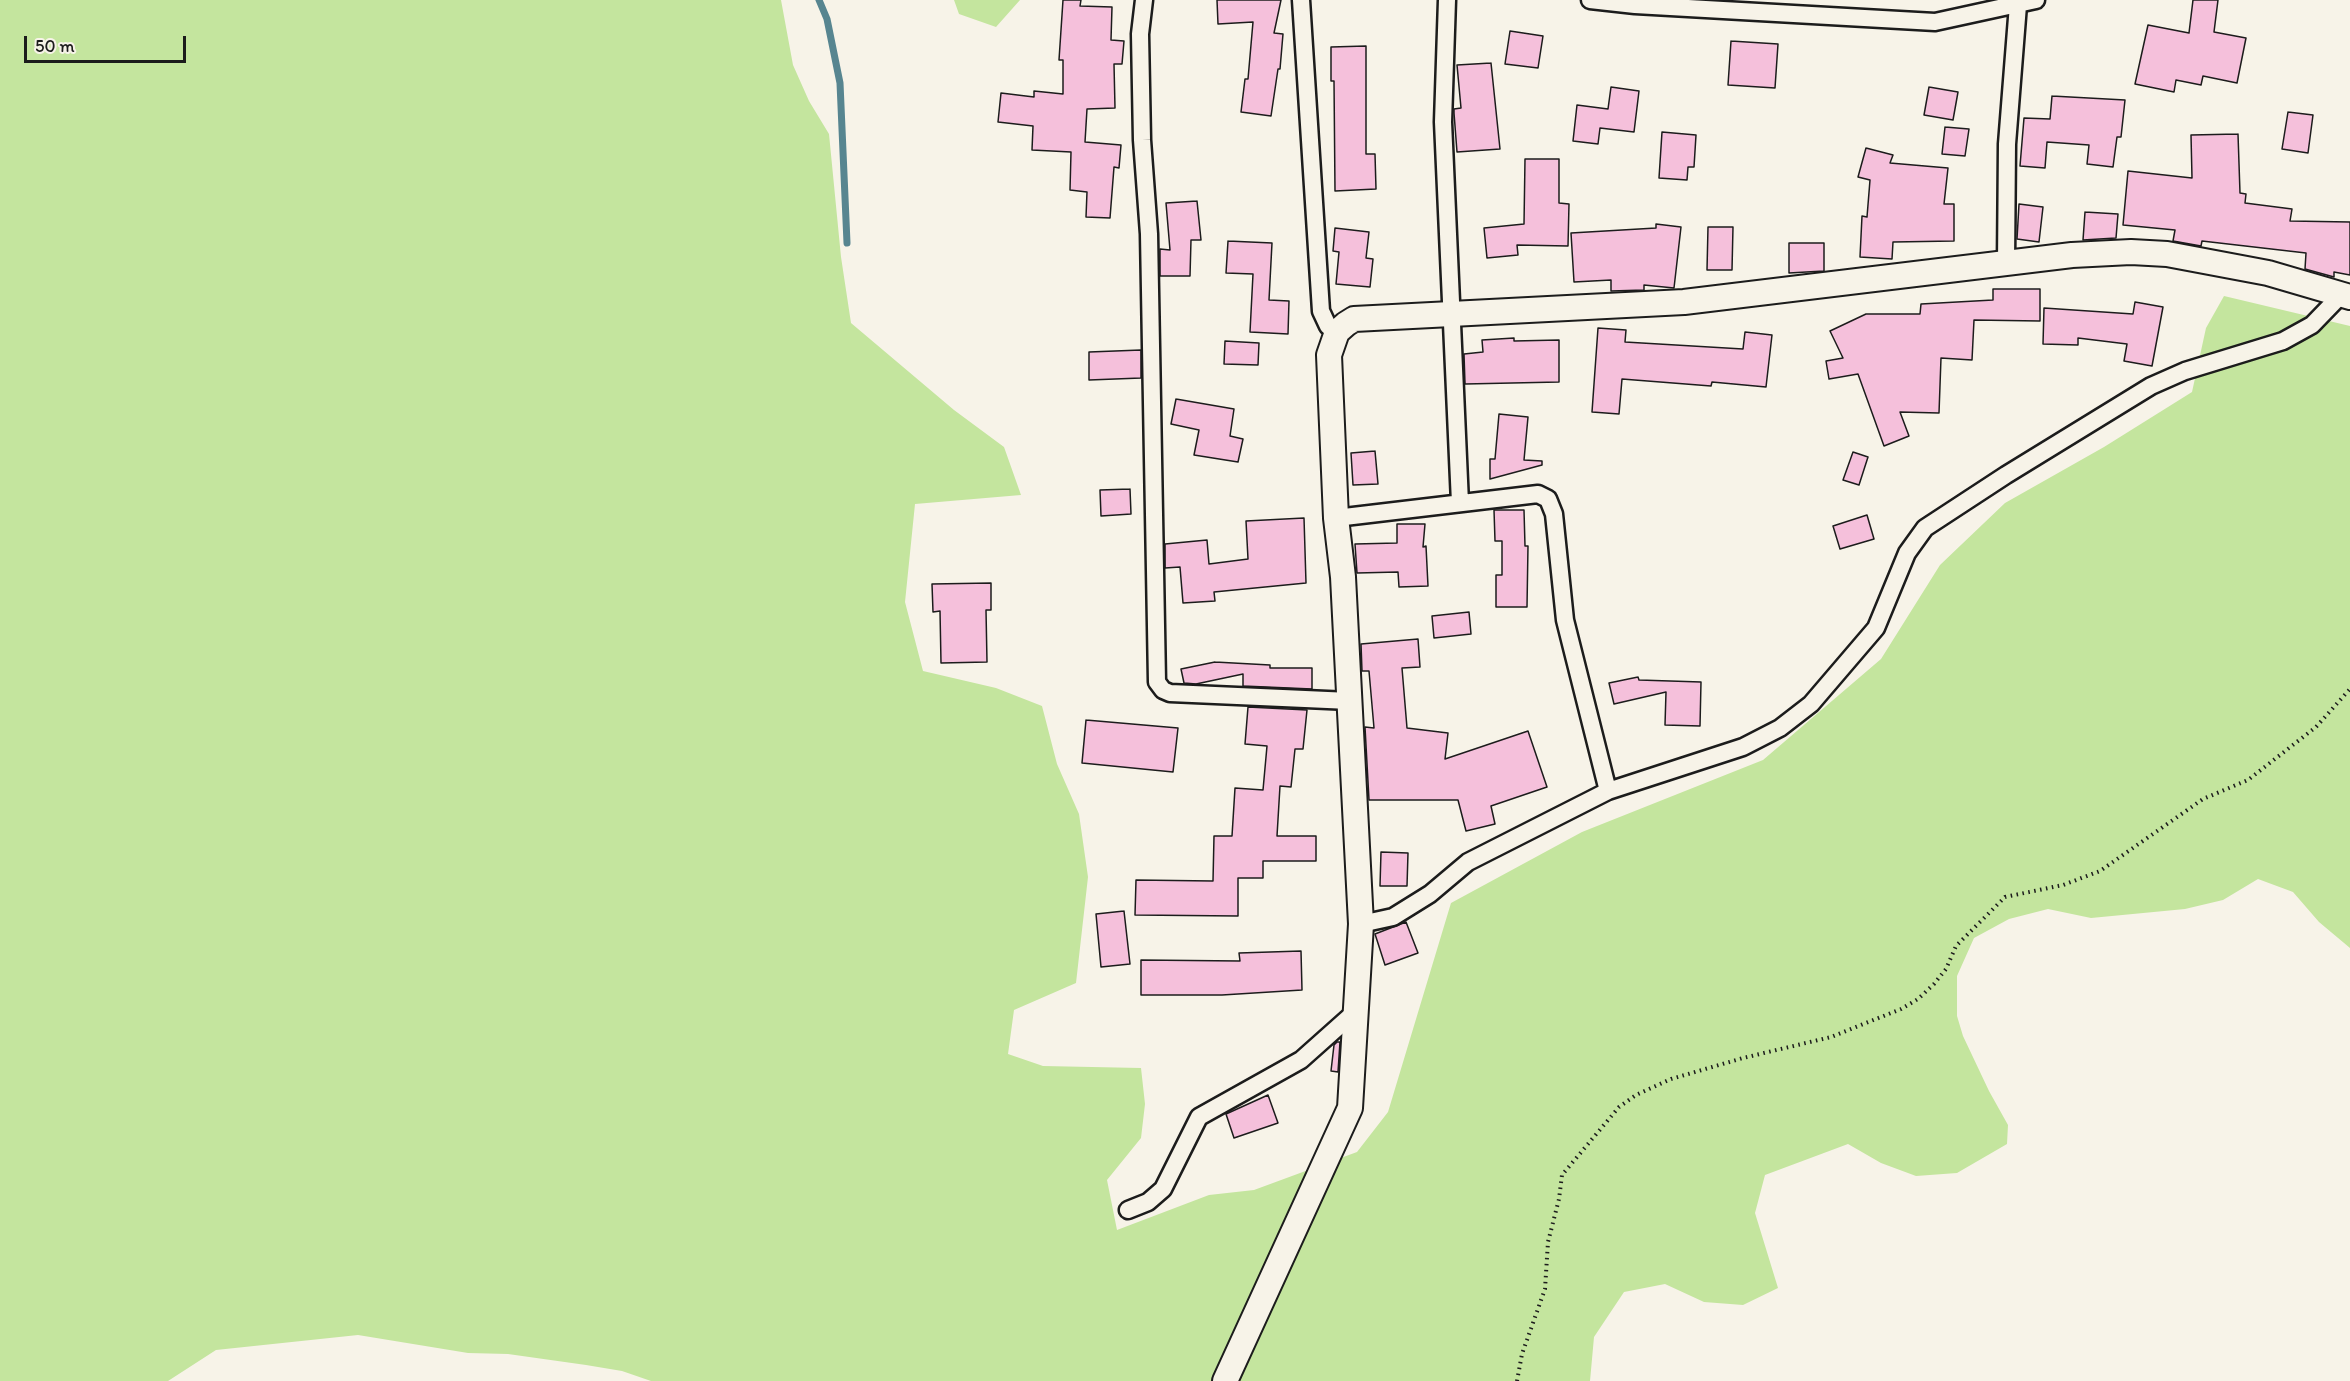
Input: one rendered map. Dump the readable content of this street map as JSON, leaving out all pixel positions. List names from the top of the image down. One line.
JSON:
{"scale_bar":"50 m"}
